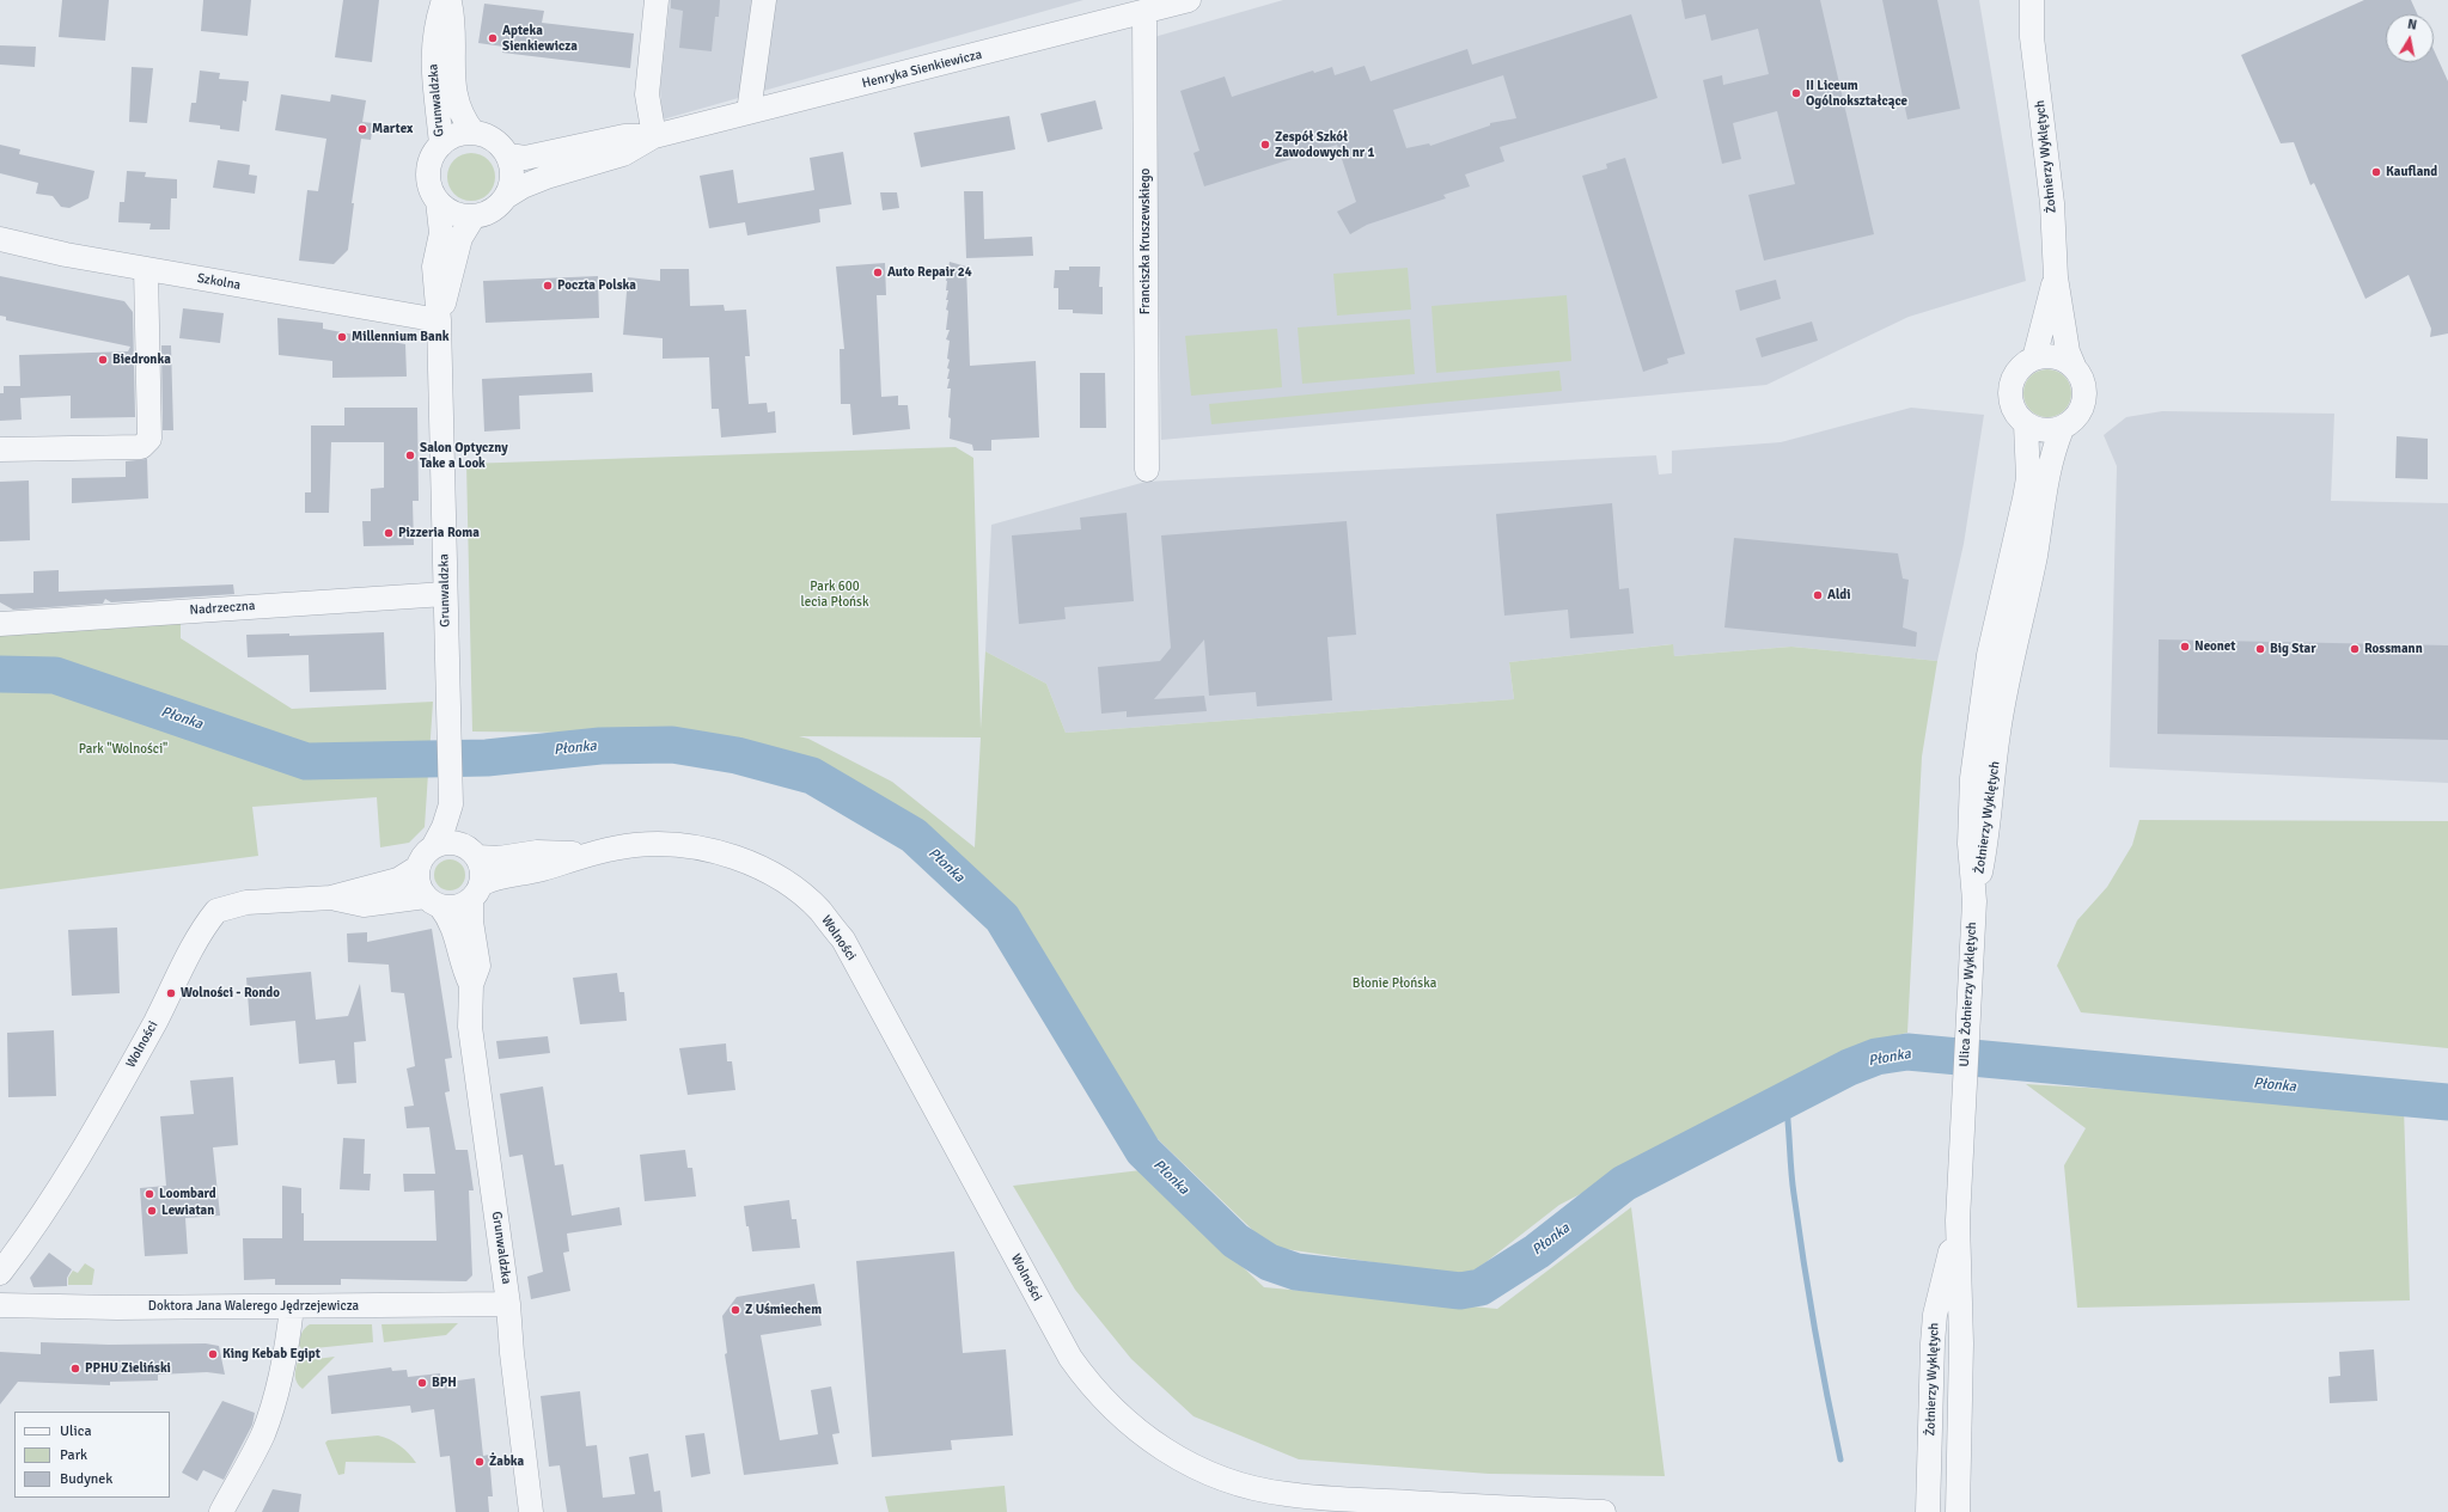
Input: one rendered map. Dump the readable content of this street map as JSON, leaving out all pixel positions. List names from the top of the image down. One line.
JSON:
{"streets":{"street":["Henryka Sienkiewicza","Grunwaldzka","Żołnierzy Wyklętych","Franciszka Kruszewskiego","Szkolna","Nadrzeczna","Wolności","Ulica Żołnierzy Wyklętych","Doktora Jana Walerego Jędrzejewicza"]},"crossings":[["Henryka Sienkiewicza","Grunwaldzka"],["Henryka Sienkiewicza","Franciszka Kruszewskiego"],["Grunwaldzka","Szkolna"],["Grunwaldzka","Nadrzeczna"],["Grunwaldzka","Wolności"],["Grunwaldzka","Doktora Jana Walerego Jędrzejewicza"],["Żołnierzy Wyklętych","Ulica Żołnierzy Wyklętych"]],"water":["Płonka"],"parks":["Park 600 lecia Płońsk","Park \"Wolności\"","Błonie Płońska"],"places":["Apteka Sienkiewicza","II Liceum Ogólnokształcące","Martex","Zespół Szkół Zawodowych nr 1","Kaufland","Auto Repair 24","Poczta Polska","Millennium Bank","Biedronka","Salon Optyczny Take a Look","Pizzeria Roma","Aldi","Neonet","Big Star","Rossmann","Wolności - Rondo","Loombard","Lewiatan","Z Uśmiechem","King Kebab Egipt","PPHU Zieliński","BPH","Żabka"],"legend":["Ulica","Park","Budynek"],"north":"top"}
